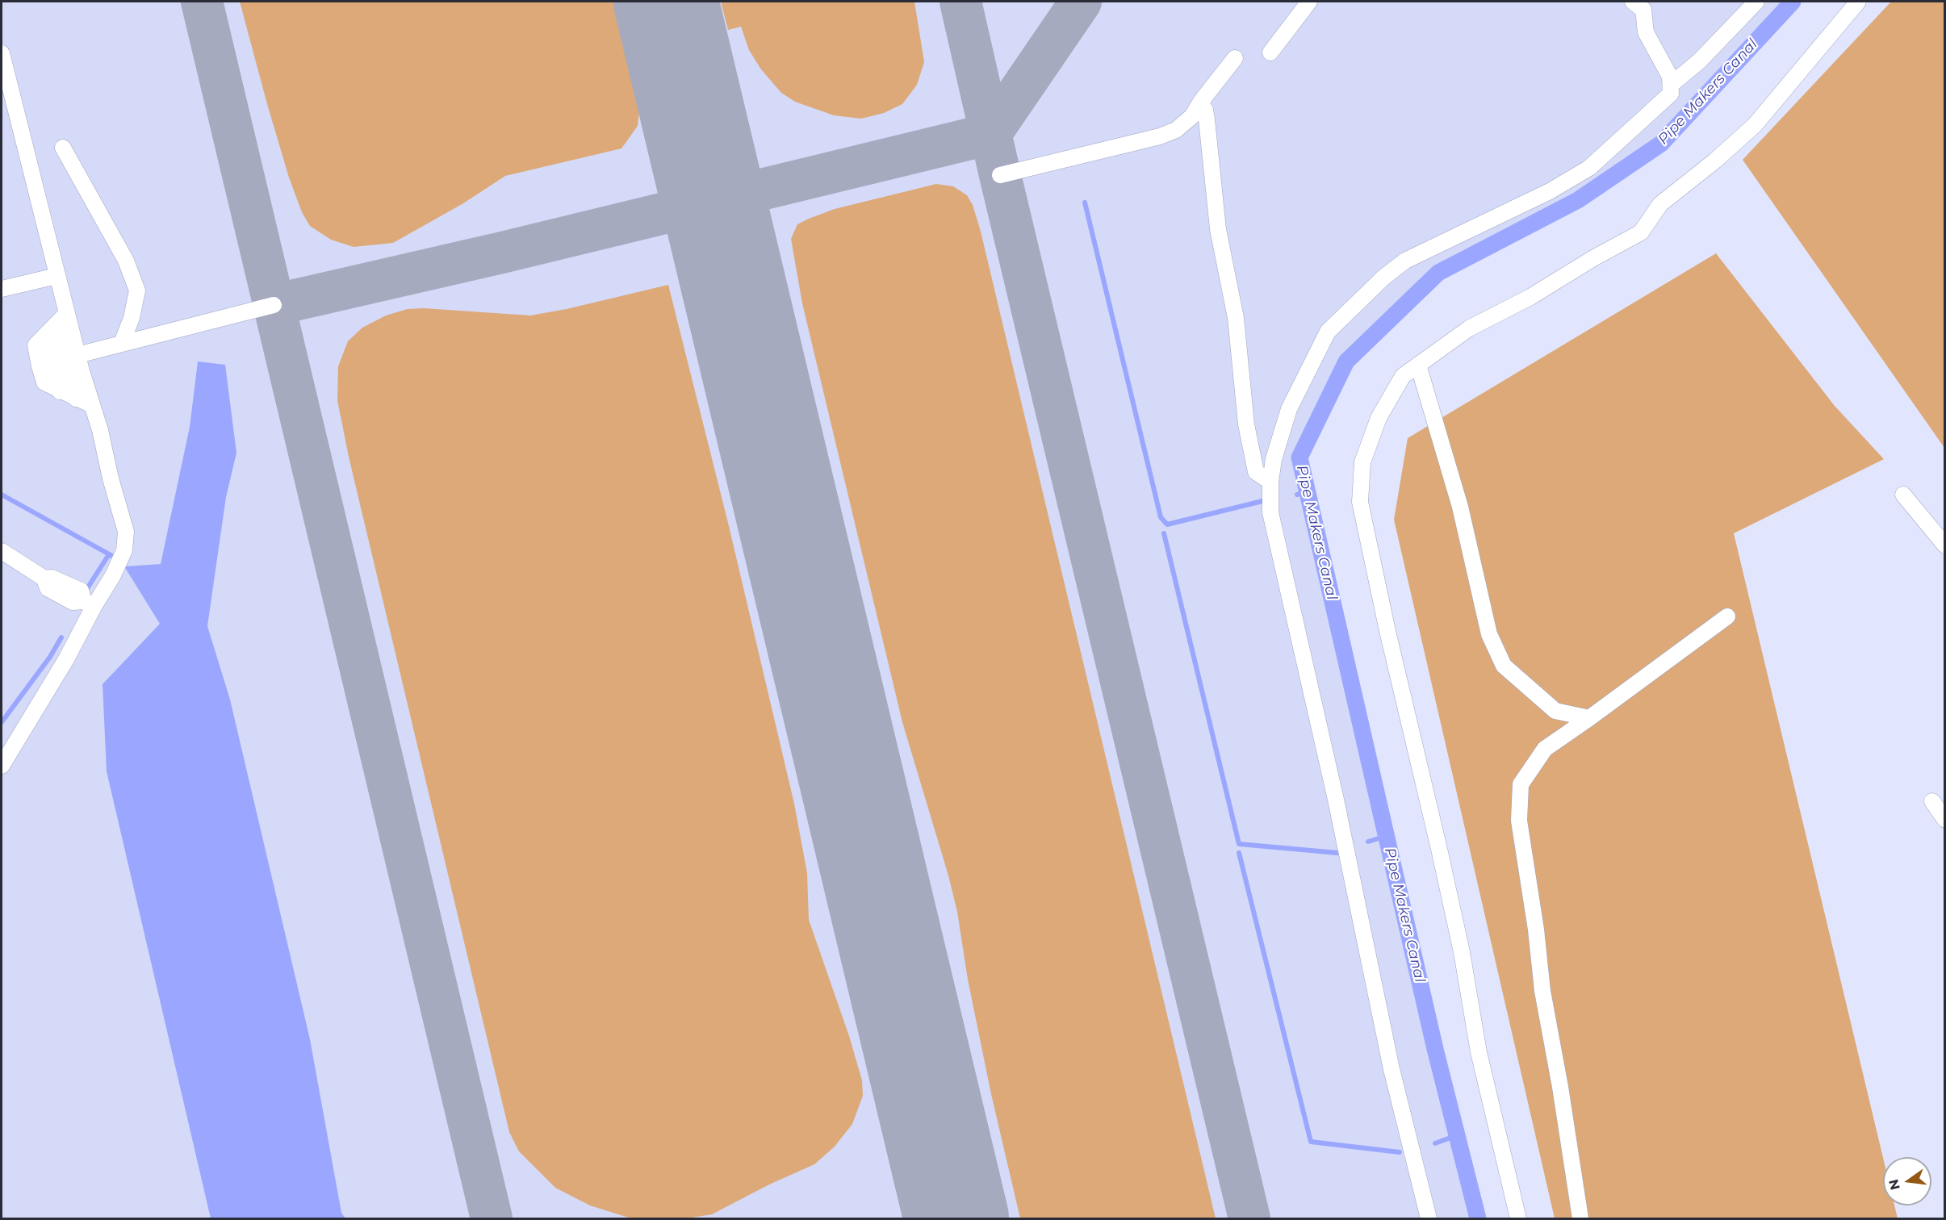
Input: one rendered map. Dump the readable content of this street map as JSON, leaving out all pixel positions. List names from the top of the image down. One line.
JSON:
{"water":["Pipe Makers Canal"],"north":"left"}
